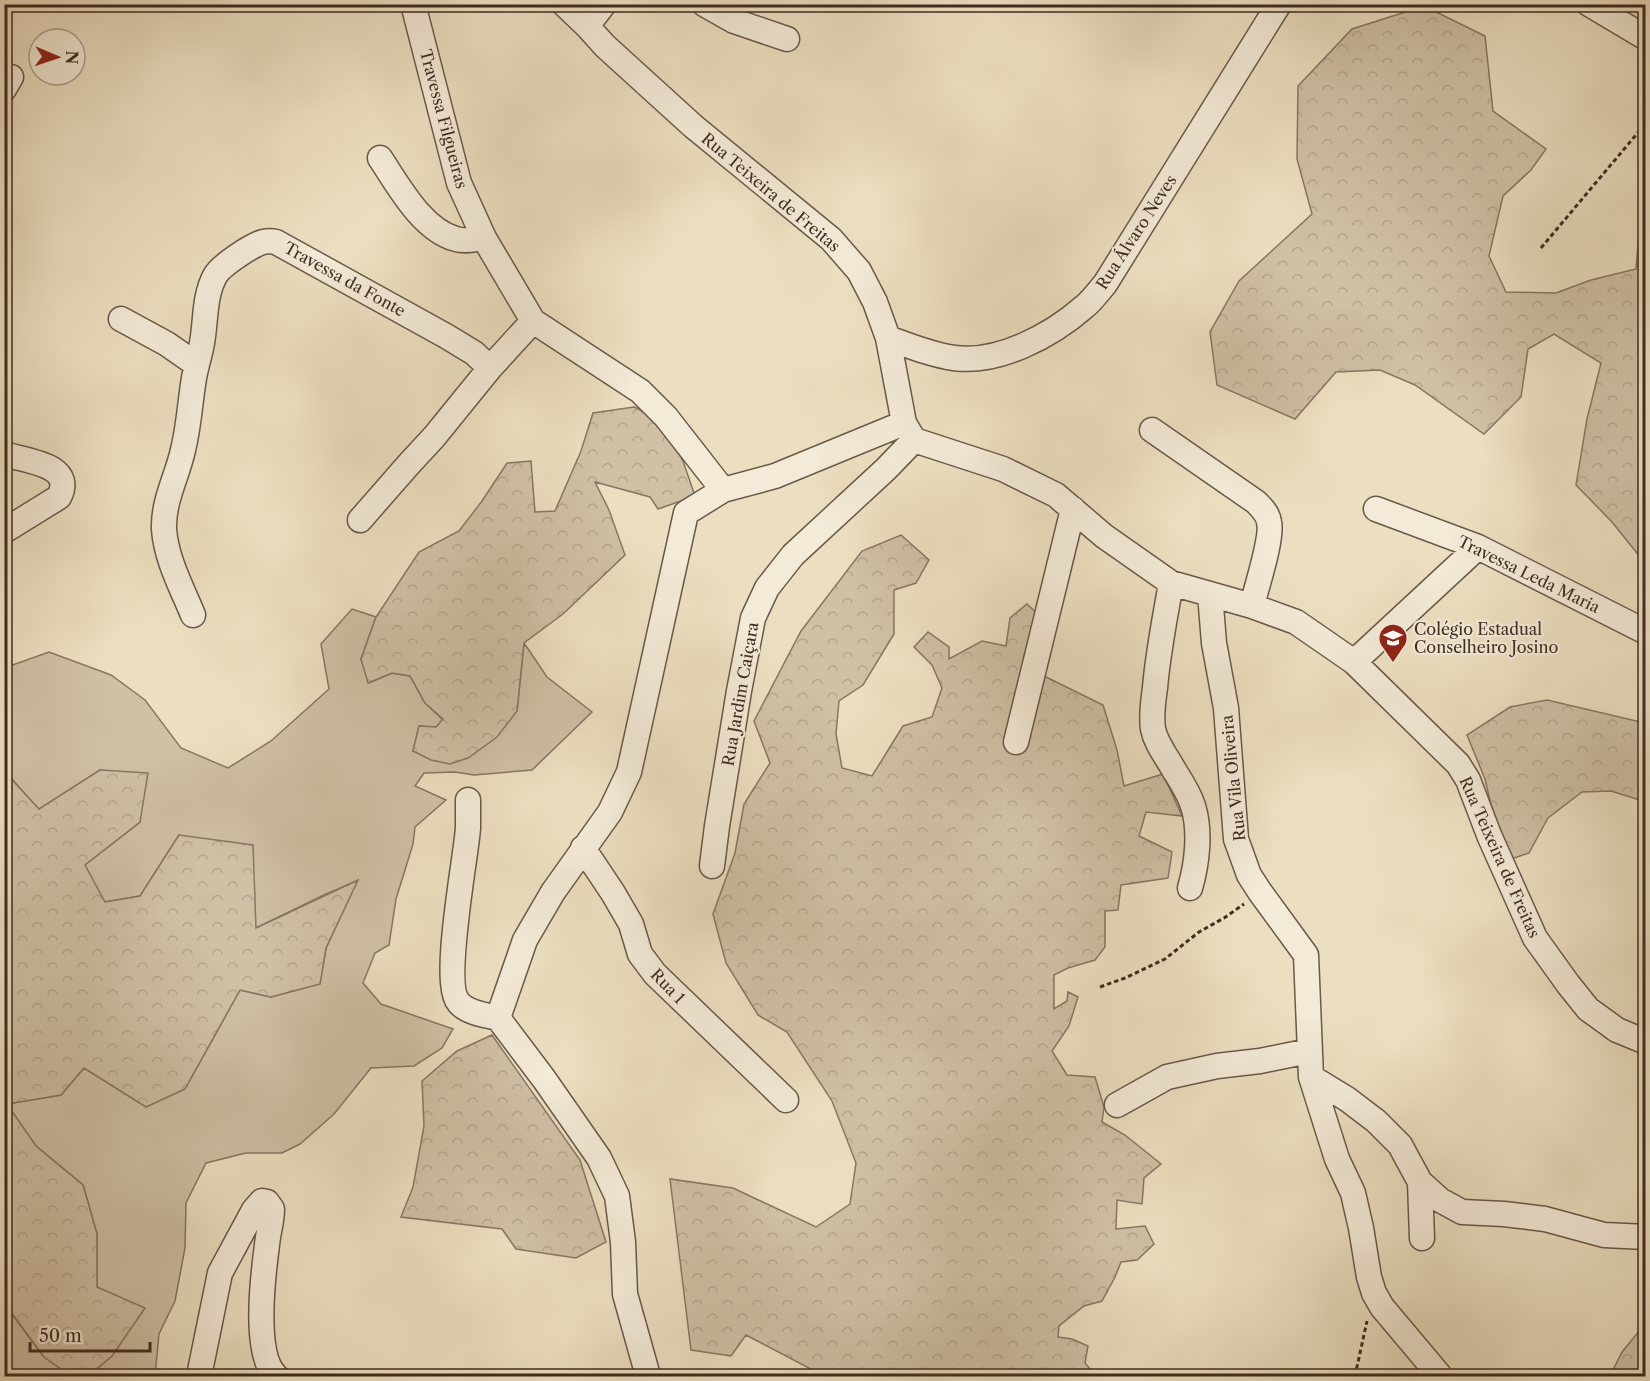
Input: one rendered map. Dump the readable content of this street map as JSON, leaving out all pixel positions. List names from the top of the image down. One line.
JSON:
{"streets":{"street":["Travessa Filgueiras","Rua Teixeira de Freitas","Rua Álvaro Neves","Travessa da Fonte","Travessa Leda Maria","Rua Jardim Caiçara","Rua Vila Oliveira","Rua 1"]},"crossings":[["Rua Teixeira de Freitas","Rua Álvaro Neves"],["Rua Teixeira de Freitas","Rua Jardim Caiçara"],["Rua Teixeira de Freitas","Rua Vila Oliveira"]],"places":{"school or university":["Colégio Estadual Conselheiro Josino"]},"scale_bar":"50 m","north":"right"}
